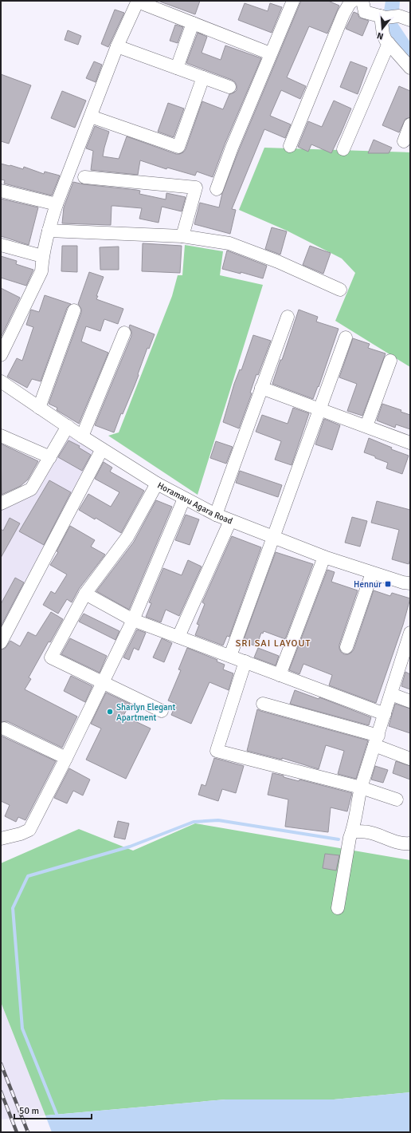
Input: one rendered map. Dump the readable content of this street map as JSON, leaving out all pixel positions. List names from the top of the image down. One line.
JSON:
{"streets":{"street":["Horamavu Agara Road"]},"districts":["SRI SAI LAYOUT"],"places":{"transit":["Hennur"],"other":["Sharlyn Elegant Apartment"]},"scale_bar":"50 m","north":"bottom"}
